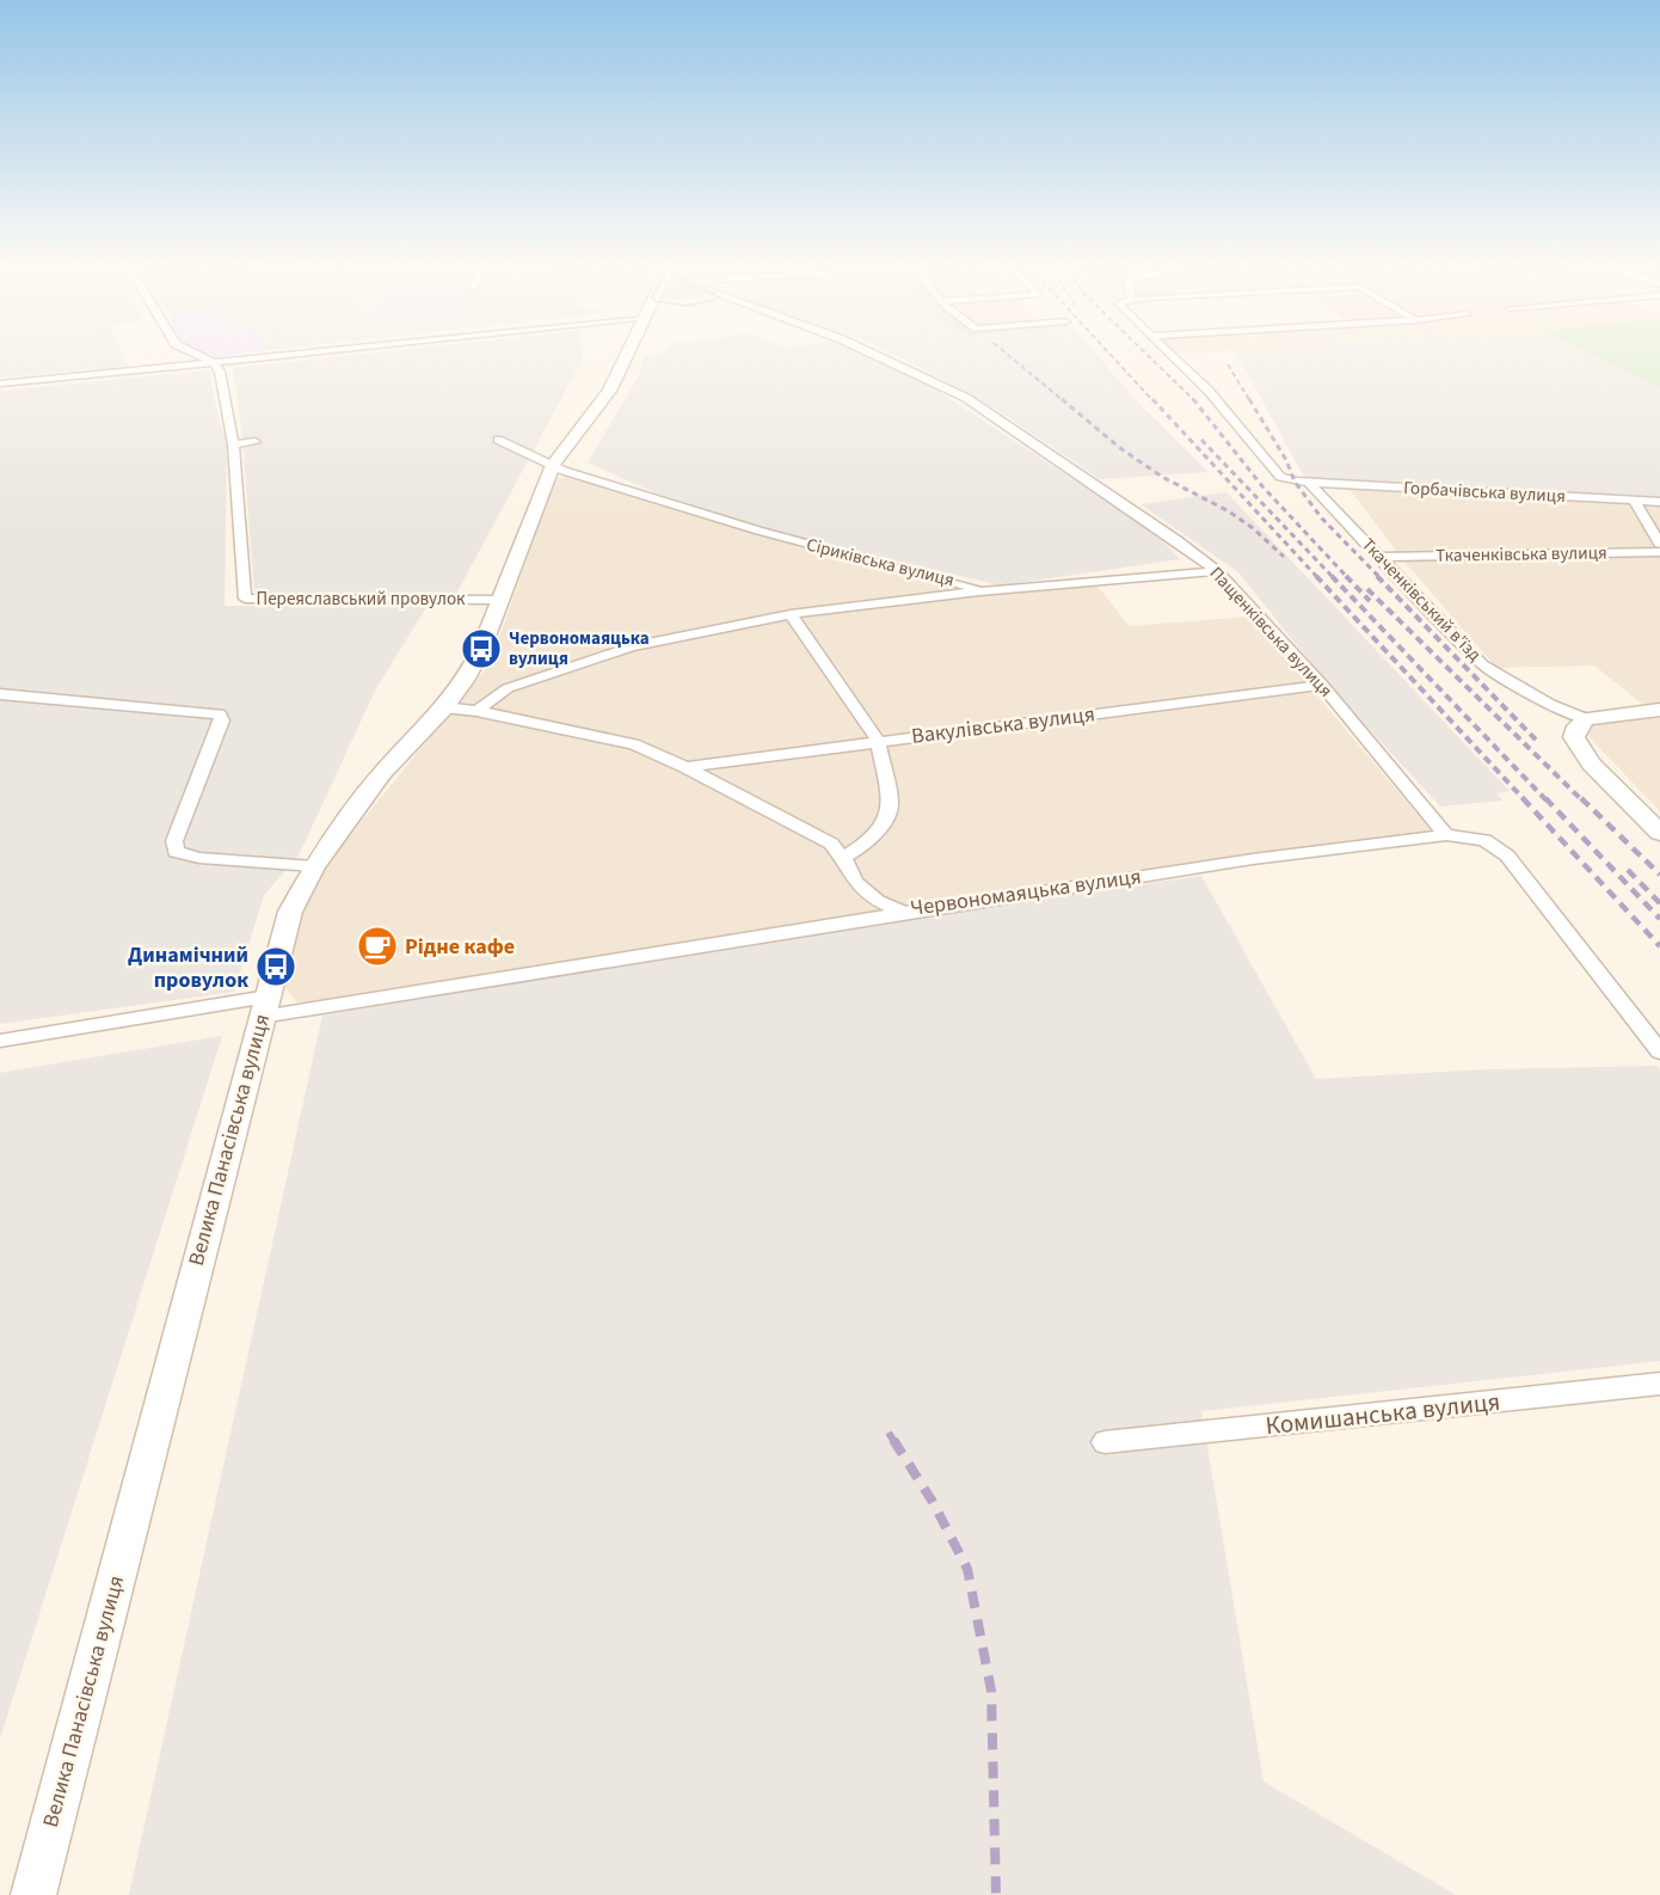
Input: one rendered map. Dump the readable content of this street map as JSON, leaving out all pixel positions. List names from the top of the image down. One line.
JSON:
{"streets":{"street":["Горбачівська вулиця","Ткаченківська вулиця","Сіриківська вулиця","Переяславський провулок","Ткаченківський в'їзд","Пащенківська вулиця","Вакулівська вулиця","Червономаяцька вулиця","Велика Панасівська вулиця","Комишанська вулиця"]},"crossings":[["Горбачівська вулиця","Ткаченківський в'їзд"],["Ткаченківська вулиця","Ткаченківський в'їзд"],["Сіриківська вулиця","Пащенківська вулиця"],["Сіриківська вулиця","Велика Панасівська вулиця"],["Переяславський провулок","Велика Панасівська вулиця"],["Пащенківська вулиця","Вакулівська вулиця"],["Пащенківська вулиця","Червономаяцька вулиця"],["Вакулівська вулиця","Червономаяцька вулиця"],["Червономаяцька вулиця","Велика Панасівська вулиця"]],"places":{"bus stop":["Червономаяцька вулиця","Динамічний провулок"],"cafe":["Рідне кафе"]}}
